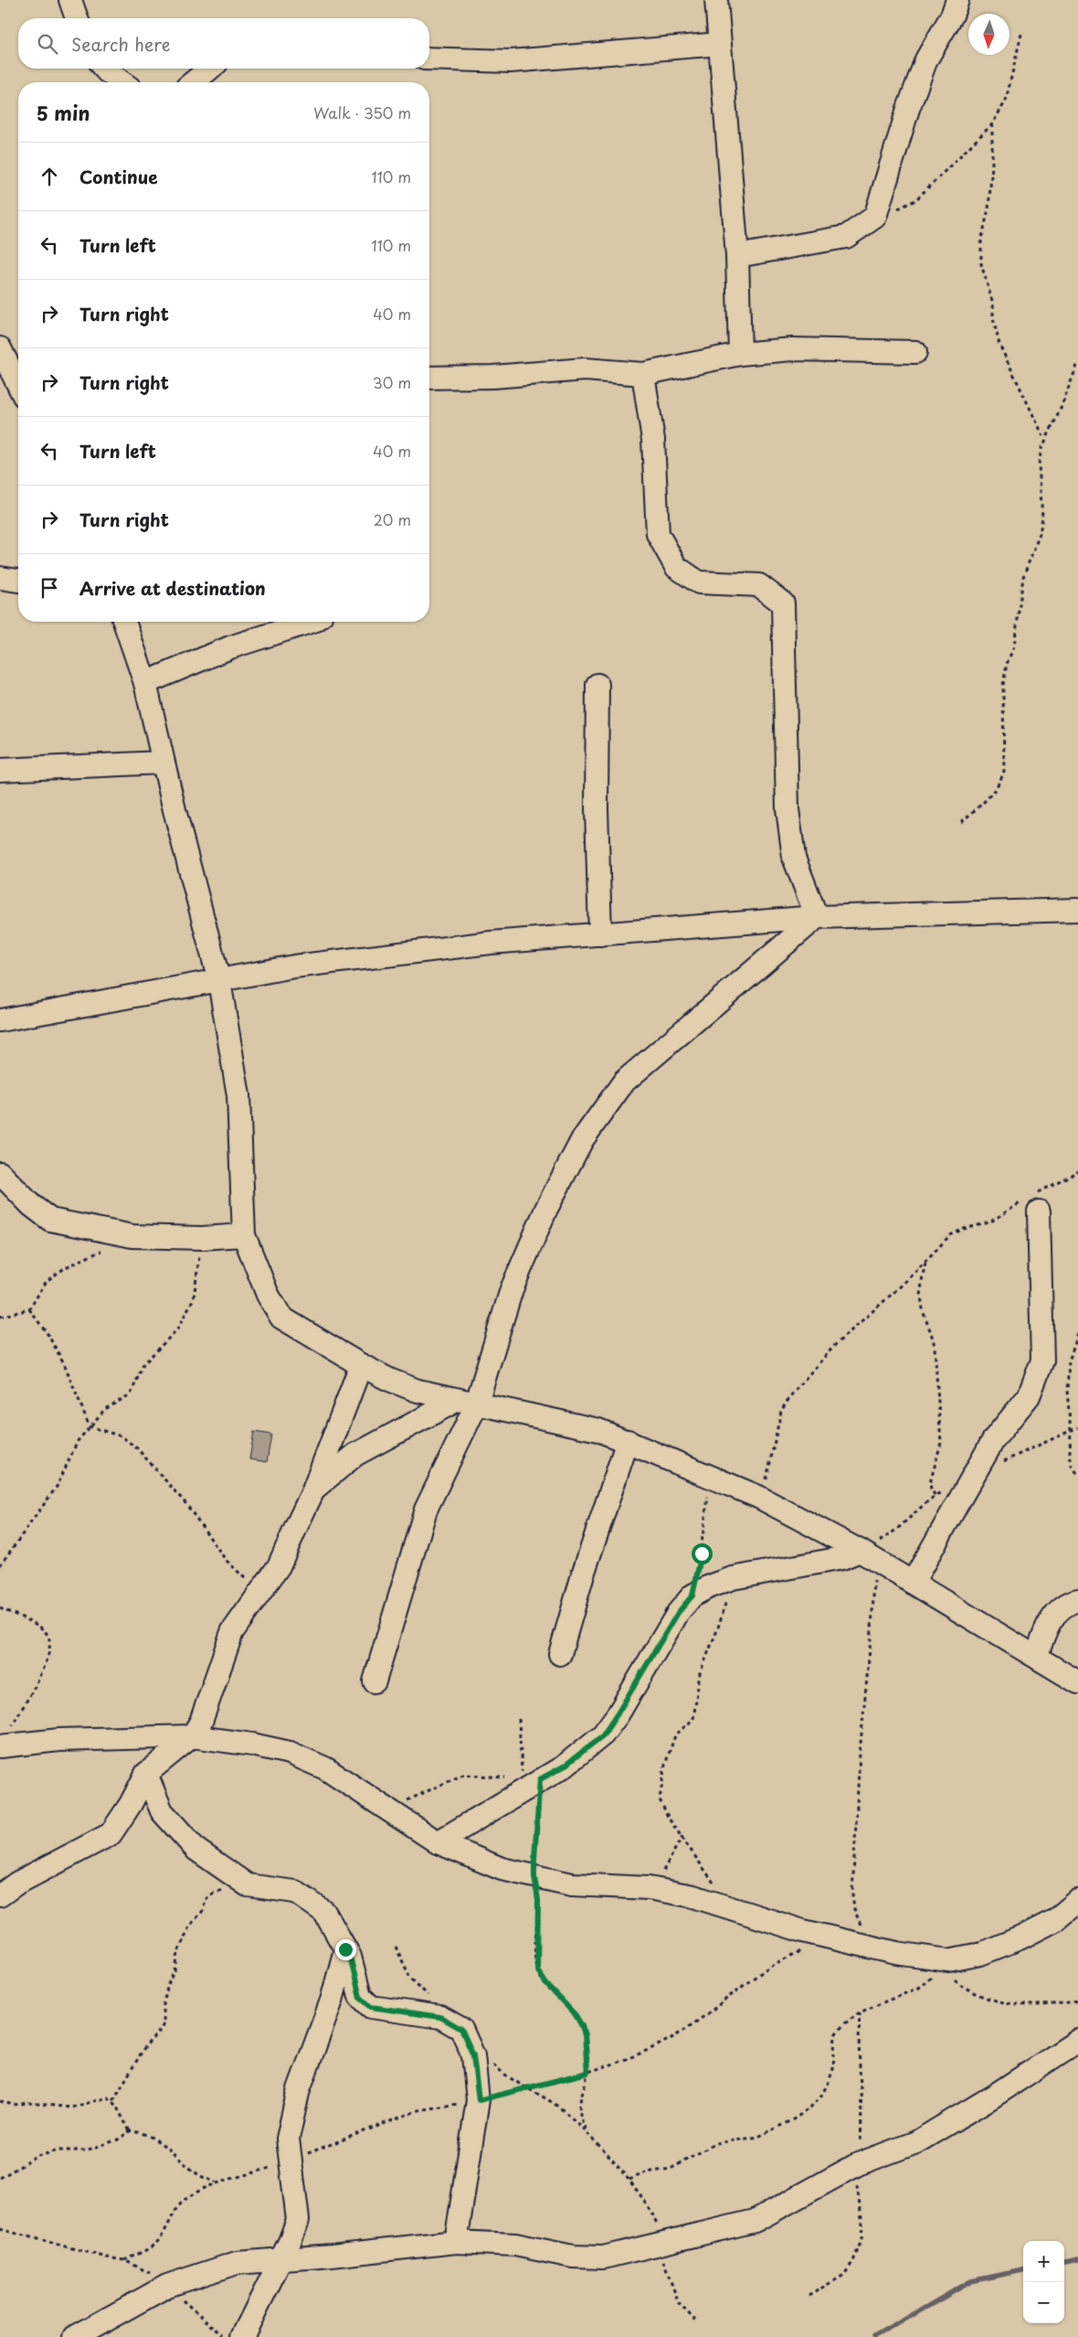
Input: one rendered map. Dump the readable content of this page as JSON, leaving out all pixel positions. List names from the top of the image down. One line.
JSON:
{"north":"bottom","page":{"search":"Search here","heading":["5 min","Walk · 350 m"],"list":[["Continue","110 m"],["Turn left","110 m"],["Turn right","40 m"],["Turn right","30 m"],["Turn left","40 m"],["Turn right","20 m"],"Arrive at destination"],"map_buttons":["+","−"]}}
